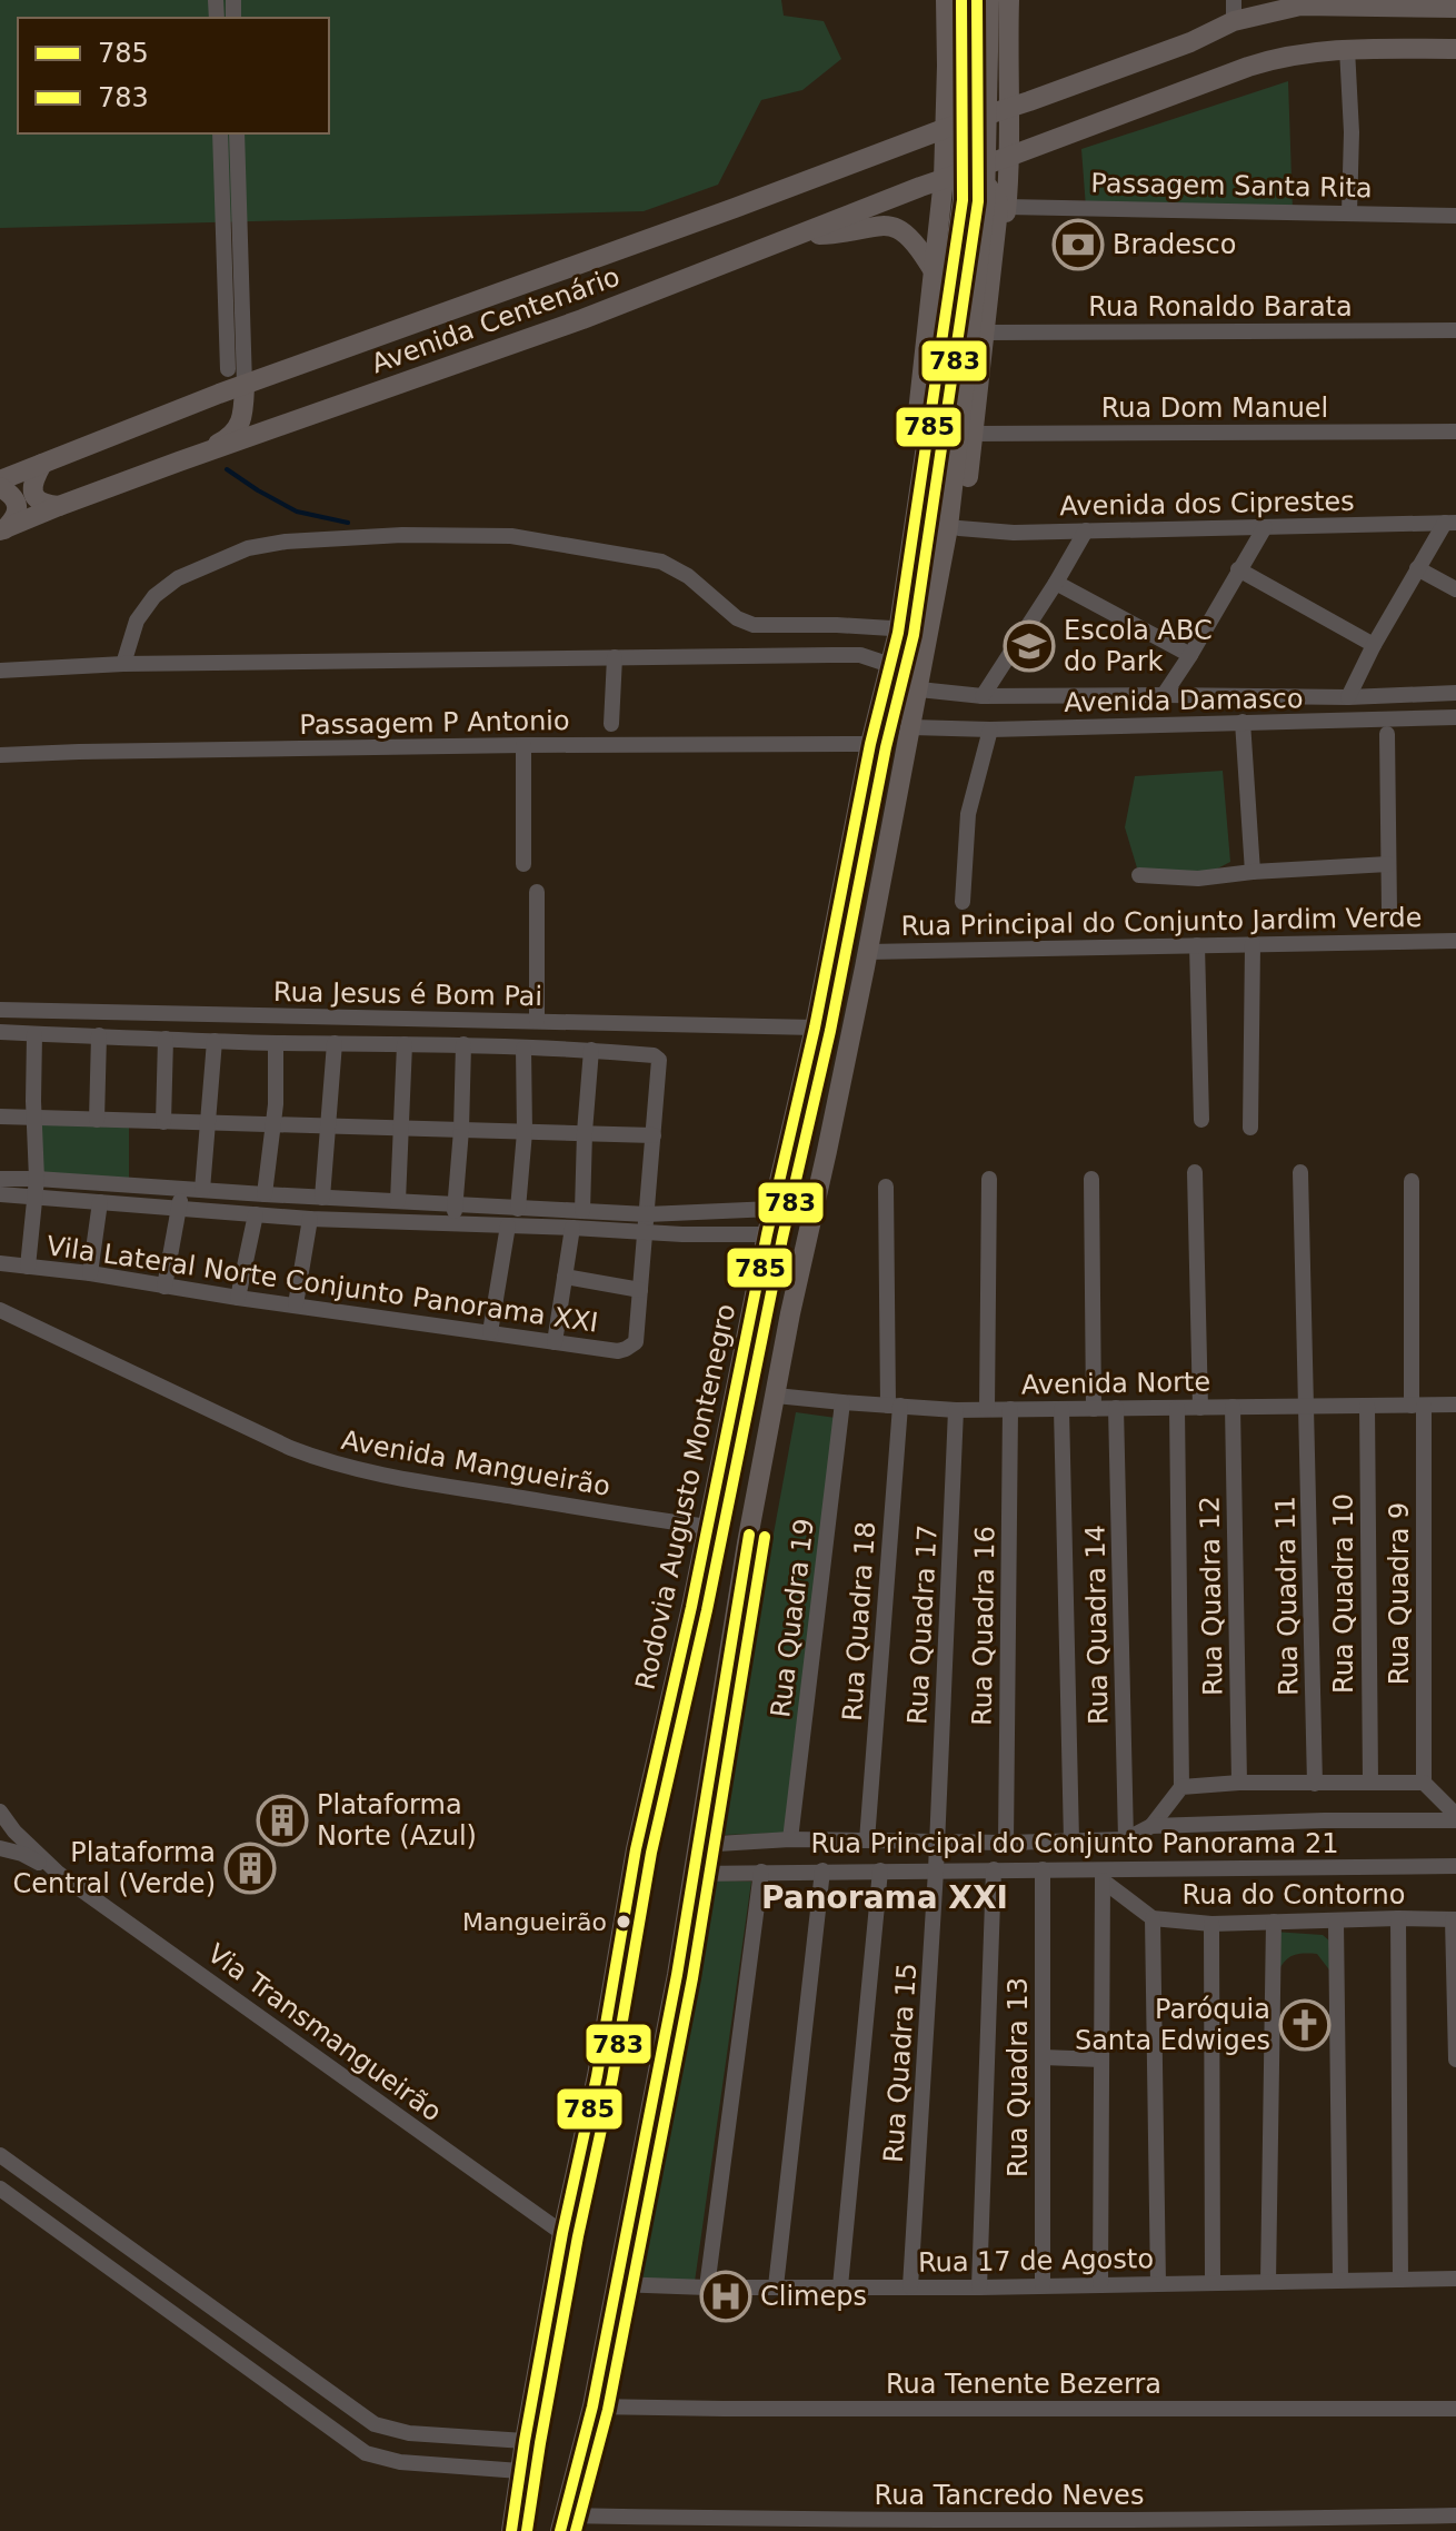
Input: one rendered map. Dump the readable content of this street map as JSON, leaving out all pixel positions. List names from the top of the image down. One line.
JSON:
{"streets":{"main road":["Avenida Centenário","Rodovia Augusto Montenegro"],"street":["Passagem Santa Rita","Rua Ronaldo Barata","Rua Dom Manuel","Avenida dos Ciprestes","Avenida Damasco","Passagem P Antonio","Rua Principal do Conjunto Jardim Verde","Rua Jesus é Bom Pai","Vila Lateral Norte Conjunto Panorama XXI","Avenida Norte","Avenida Mangueirão","Rua Quadra 10","Rua Quadra 9","Rua Quadra 12","Rua Quadra 11","Rua Quadra 19","Rua Quadra 18","Rua Quadra 17","Rua Quadra 14","Rua Quadra 16","Rua Principal do Conjunto Panorama 21","Rua do Contorno","Via Transmangueirão","Rua Quadra 15","Rua Quadra 13","Rua 17 de Agosto","Rua Tenente Bezerra","Rua Tancredo Neves"]},"crossings":[["Avenida Centenário","Rodovia Augusto Montenegro"],["Passagem P Antonio","Rodovia Augusto Montenegro"],["Rua Jesus é Bom Pai","Rodovia Augusto Montenegro"],["Avenida Norte","Rua Quadra 10"],["Avenida Norte","Rua Quadra 9"],["Avenida Norte","Rua Quadra 12"],["Avenida Norte","Rua Quadra 11"],["Avenida Norte","Rua Quadra 19"],["Avenida Norte","Rua Quadra 18"],["Avenida Norte","Rua Quadra 17"],["Avenida Norte","Rua Quadra 14"],["Avenida Norte","Rua Quadra 16"],["Avenida Mangueirão","Rodovia Augusto Montenegro"],["Rodovia Augusto Montenegro","Via Transmangueirão"],["Rua Quadra 19","Rua Principal do Conjunto Panorama 21"],["Rua Quadra 18","Rua Principal do Conjunto Panorama 21"],["Rua Quadra 17","Rua Principal do Conjunto Panorama 21"],["Rua Quadra 17","Rua Quadra 15"],["Rua Quadra 14","Rua Principal do Conjunto Panorama 21"],["Rua Quadra 16","Rua Principal do Conjunto Panorama 21"],["Rua Principal do Conjunto Panorama 21","Rua do Contorno"],["Rua Principal do Conjunto Panorama 21","Rua Quadra 15"],["Rua Principal do Conjunto Panorama 21","Rua Quadra 13"],["Rua Quadra 15","Rua 17 de Agosto"],["Rua Quadra 13","Rua 17 de Agosto"]],"districts":["Panorama XXI"],"places":{"bank":["Bradesco"],"school or university":["Escola ABC do Park"],"building":["Plataforma Norte (Azul)","Plataforma Central (Verde)"],"other":["Mangueirão"],"church":["Paróquia Santa Edwiges"],"hospital":["Climeps"]},"lines":["transit line 785","transit line 783"],"legend":["785","783"]}
